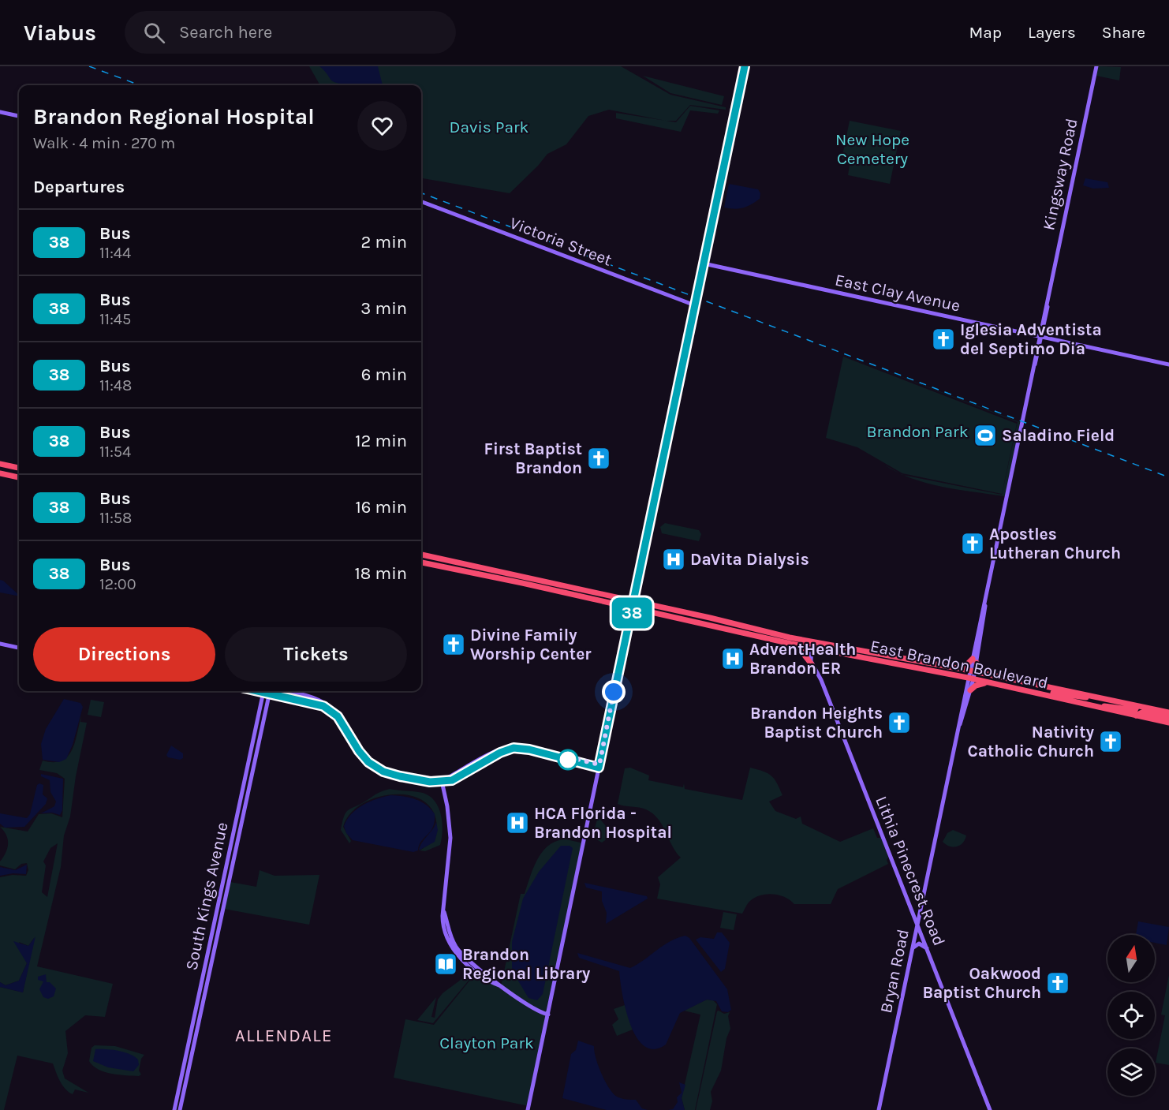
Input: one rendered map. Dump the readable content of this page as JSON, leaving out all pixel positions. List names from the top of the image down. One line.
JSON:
{"streets":{"highway":["East Brandon Boulevard"],"street":["Kingsway Road","Victoria Street","East Clay Avenue","Lithia Pinecrest Road","South Kings Avenue","Bryan Road"]},"crossings":[["Kingsway Road","East Clay Avenue"],["Kingsway Road","East Brandon Boulevard"],["Kingsway Road","Bryan Road"],["East Brandon Boulevard","Lithia Pinecrest Road"],["East Brandon Boulevard","Bryan Road"],["Lithia Pinecrest Road","Bryan Road"]],"districts":["ALLENDALE"],"parks":["Davis Park","New Hope Cemetery","Brandon Park","Clayton Park"],"places":{"church":["Iglesia Adventista del Septimo Dia","First Baptist Brandon","Apostles Lutheran Church","Divine Family Worship Center","Brandon Heights Baptist Church","Nativity Catholic Church","Oakwood Baptist Church"],"sports":["Saladino Field"],"hospital":["DaVita Dialysis","AdventHealth Brandon ER","HCA Florida - Brandon Hospital"],"library":["Brandon Regional Library"]},"lines":["bus line 38"],"north":"top","page":{"header":"Viabus","search":"Search here","nav":["Map","Layers","Share"],"on_map":"38","heading":[["Brandon Regional Hospital","Walk · 4 min · 270 m"],"Departures"],"list":[{"mark":"38","name":"Bus","note":"11:44","value":"2 min"},{"mark":"38","name":"Bus","note":"11:45","value":"3 min"},{"mark":"38","name":"Bus","note":"11:48","value":"6 min"},{"mark":"38","name":"Bus","note":"11:54","value":"12 min"},{"mark":"38","name":"Bus","note":"11:58","value":"16 min"},{"mark":"38","name":"Bus","note":"12:00","value":"18 min"}],"buttons":["Directions","Tickets"]}}
